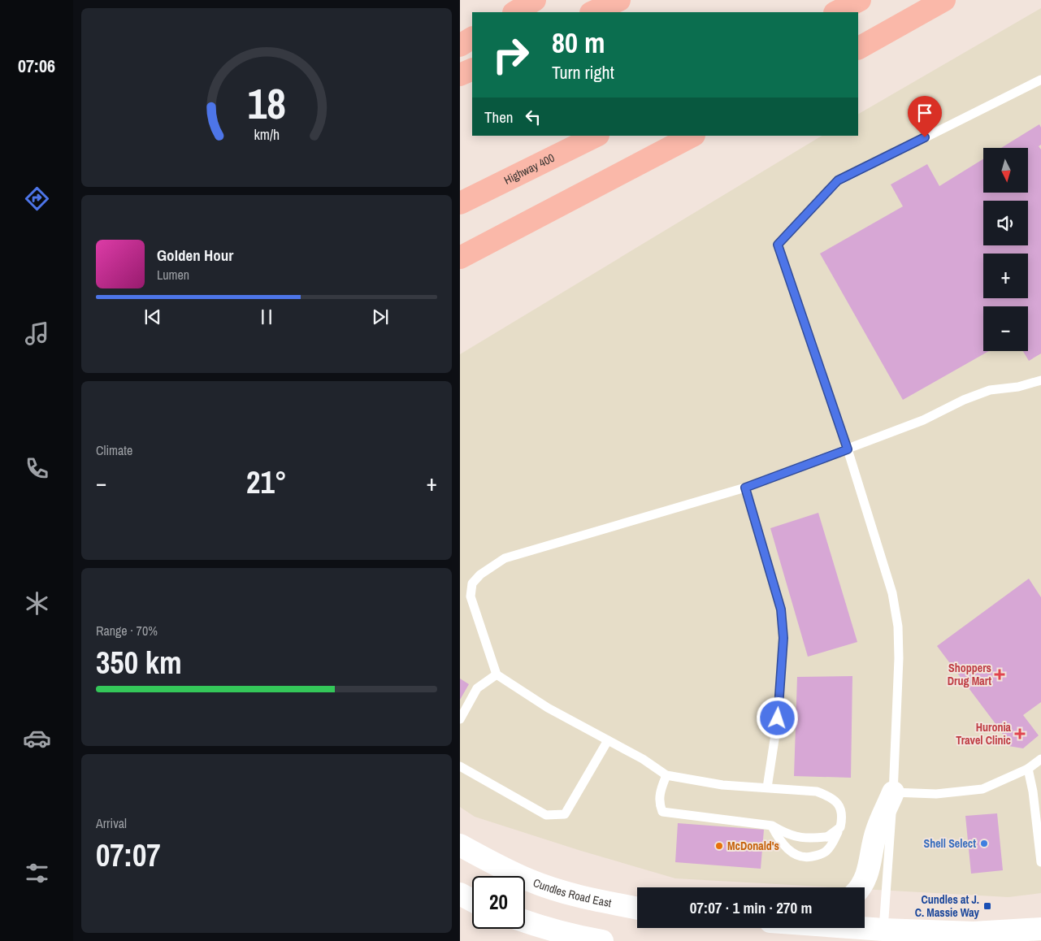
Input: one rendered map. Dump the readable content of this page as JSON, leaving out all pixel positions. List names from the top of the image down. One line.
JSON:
{"streets":{"highway":["Highway 400"],"main road":["Cundles Road East"]},"places":{"health":["Shoppers Drug Mart","Huronia Travel Clinic"],"other":["Shell Select","McDonald's"],"transit":["Cundles at J. C. Massie Way"]},"north":"bottom","page":{"tabs":"07:06","turn":["80 m","Turn right"],"then":"Then","map_buttons":["+","−"],"song":["Golden Hour","Lumen"],"tile":["Climate",["Range · 70%","350 km"],["Arrival","07:07"]],"heat":["−","21°","+"],"limit":"20","trip":"07:07 · 1 min · 270 m","gauge":["18","km/h"]}}
